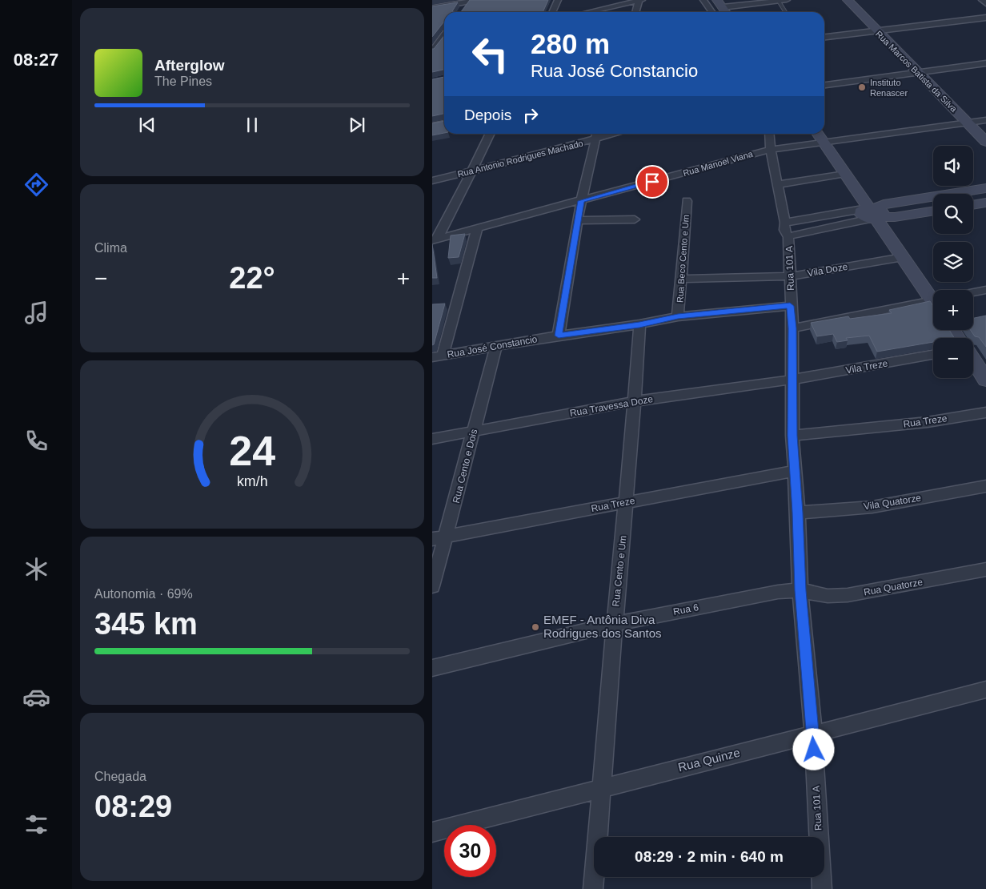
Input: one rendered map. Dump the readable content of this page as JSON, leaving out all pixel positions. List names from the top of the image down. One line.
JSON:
{"streets":{"main road":["Rua Marcos Batista da Silva"],"street":["Rua Antonio Rodrigues Machado","Rua Manoel Viana","Rua Beco Cento e Um","Rua 101 A","Vila Doze","Rua José Constancio","Vila Treze","Rua Travessa Doze","Rua Treze","Rua Cento e Dois","Vila Quatorze","Rua Cento e Um","Rua Quatorze","Rua 6","Rua Quinze"]},"crossings":[["Rua Marcos Batista da Silva","Rua Manoel Viana"],["Rua Manoel Viana","Rua 101 A"],["Rua Beco Cento e Um","Vila Doze"],["Rua Beco Cento e Um","Rua José Constancio"],["Rua 101 A","Vila Doze"],["Rua 101 A","Rua José Constancio"],["Rua 101 A","Vila Treze"],["Rua 101 A","Rua Travessa Doze"],["Rua 101 A","Rua Treze"],["Rua 101 A","Vila Quatorze"],["Rua 101 A","Rua Quatorze"],["Rua 101 A","Rua 6"],["Rua 101 A","Rua Quinze"],["Rua José Constancio","Rua Cento e Dois"],["Rua José Constancio","Rua Cento e Um"],["Vila Treze","Rua Travessa Doze"],["Rua Travessa Doze","Rua Cento e Dois"],["Rua Travessa Doze","Rua Cento e Um"],["Rua Treze","Rua Cento e Dois"],["Rua Treze","Rua Cento e Um"],["Rua Cento e Um","Rua 6"],["Rua Cento e Um","Rua Quinze"],["Rua Quatorze","Rua 6"]],"places":["Instituto Renascer","EMEF - Antônia Diva Rodrigues dos Santos"],"page":{"tabs":"08:27","turn":["280 m","Rua José Constancio"],"song":["Afterglow","The Pines"],"then":"Depois","map_buttons":["+","−"],"tile":["Clima",["Autonomia · 69%","345 km"],["Chegada","08:29"]],"heat":["−","22°","+"],"limit":"30","trip":"08:29 · 2 min · 640 m","gauge":["24","km/h"]}}
